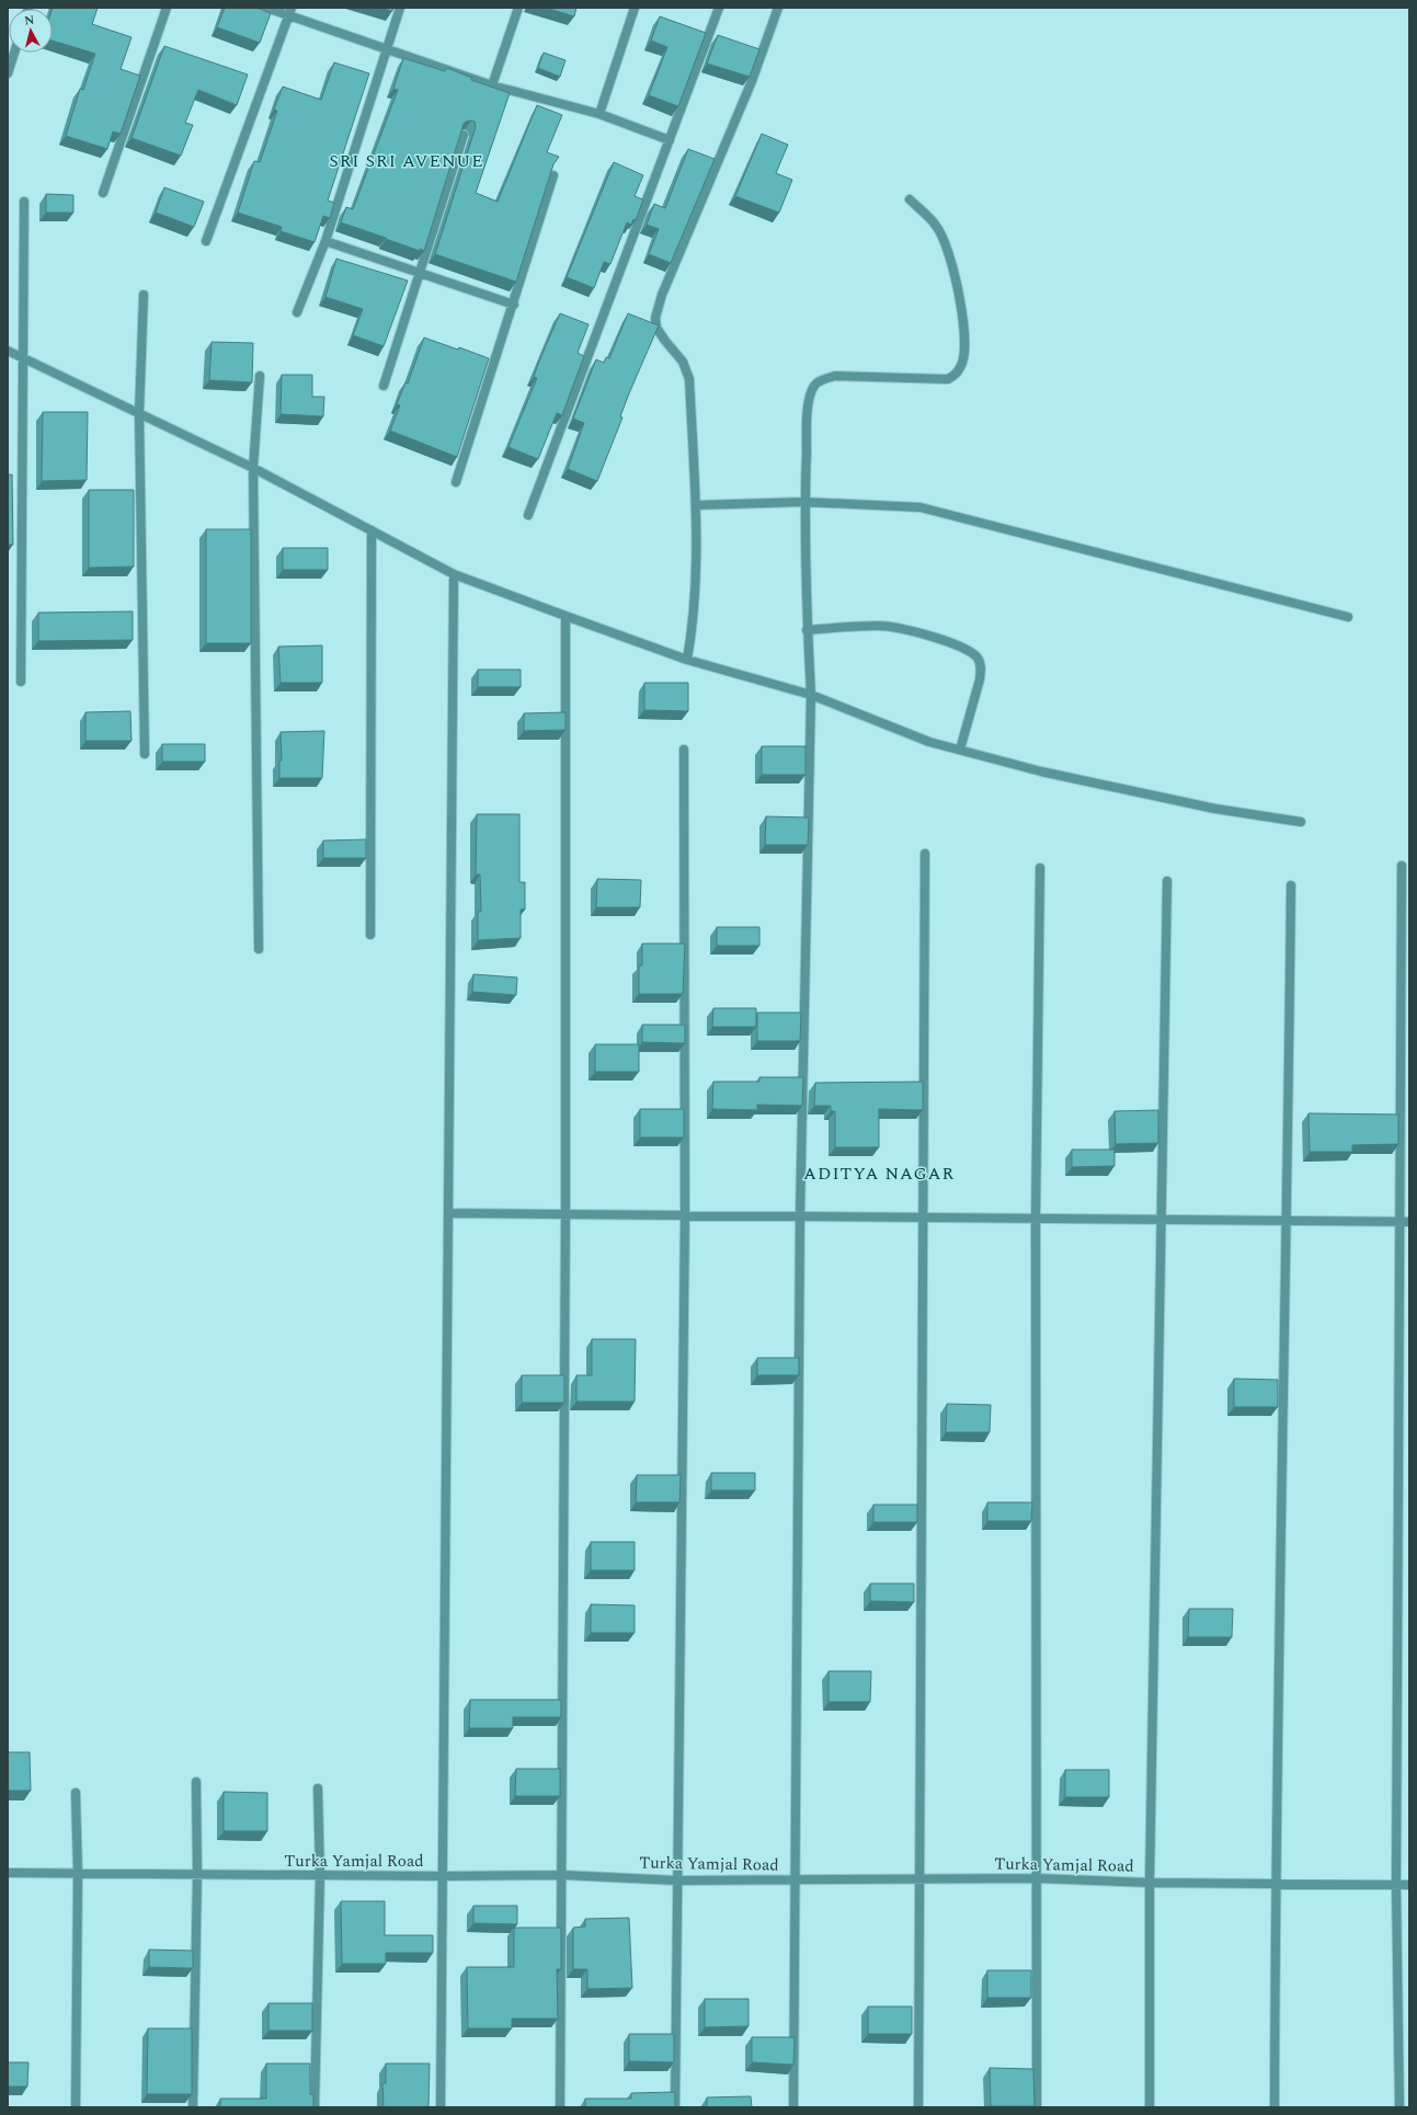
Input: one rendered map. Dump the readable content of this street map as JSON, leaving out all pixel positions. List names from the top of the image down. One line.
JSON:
{"streets":{"street":["Turka Yamjal Road"]},"districts":["SRI SRI AVENUE","ADITYA NAGAR"],"north":"top"}
